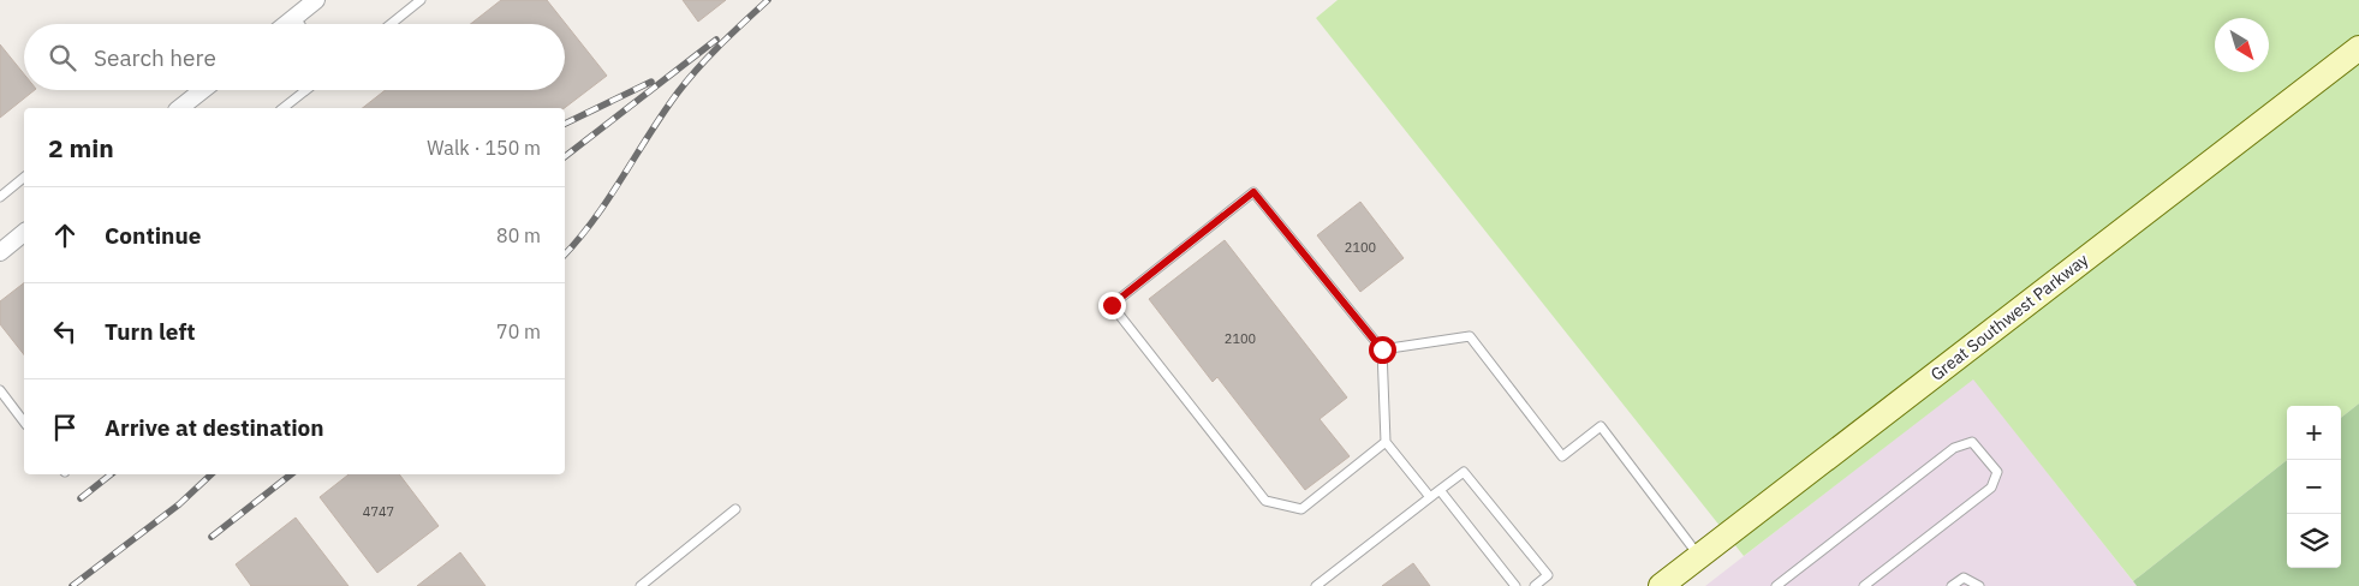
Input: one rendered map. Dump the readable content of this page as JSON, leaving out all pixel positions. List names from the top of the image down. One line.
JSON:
{"streets":{"street":["Great Southwest Parkway"]},"house_numbers":["2100","2100","4747"],"north":"bottom right","page":{"search":"Search here","heading":["2 min","Walk · 150 m"],"list":[["Continue","80 m"],["Turn left","70 m"],"Arrive at destination"],"map_buttons":["+","−"]}}
